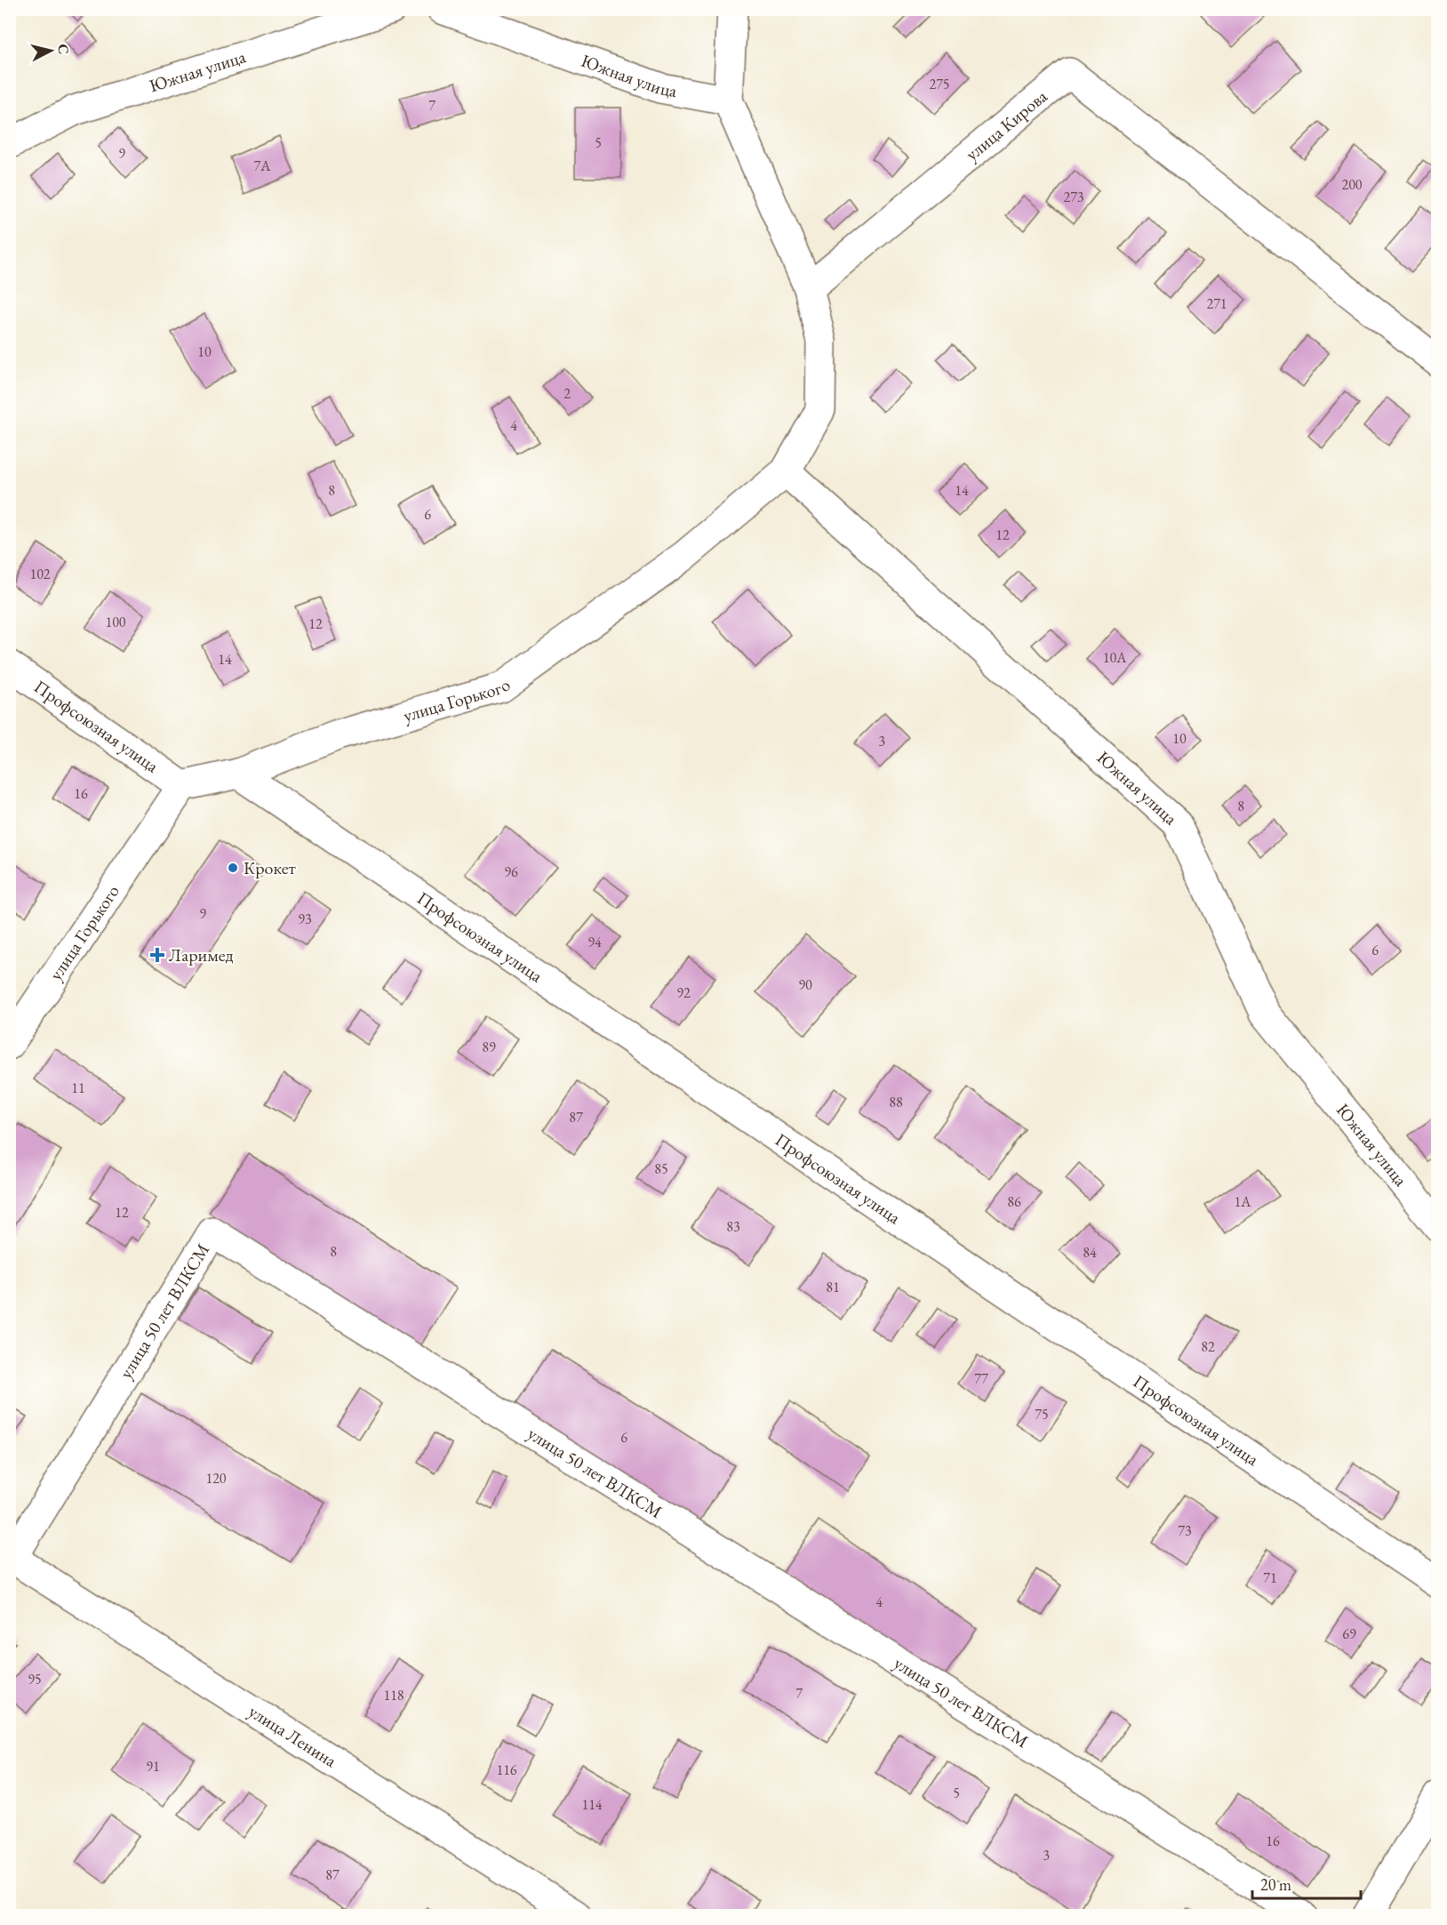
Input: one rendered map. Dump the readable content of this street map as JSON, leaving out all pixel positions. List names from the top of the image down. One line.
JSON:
{"streets":{"street":["Южная улица","улица Кирова","улица Горького","Профсоюзная улица","улица 50 лет ВЛКСМ","улица Ленина"]},"crossings":[["Южная улица","улица Горького"],["улица Кирова","улица Горького"],["улица Горького","Профсоюзная улица"],["улица 50 лет ВЛКСМ","улица Ленина"]],"places":{"other":["Крокет"],"health":["Ларимед"]},"house_numbers":["275","7","5","9","7А","200","273","271","10","2","4","8","14","6","12","102","100","12","10А","14","10","3","16","8","96","9","93","94","6","90","92","89","11","88","87","85","86","1А","12","83","8","84","81","82","77","75","6","120","73","71","4","69","95","7","118","91","116","5","114","16","3","87"],"scale_bar":"20 m","north":"right"}
